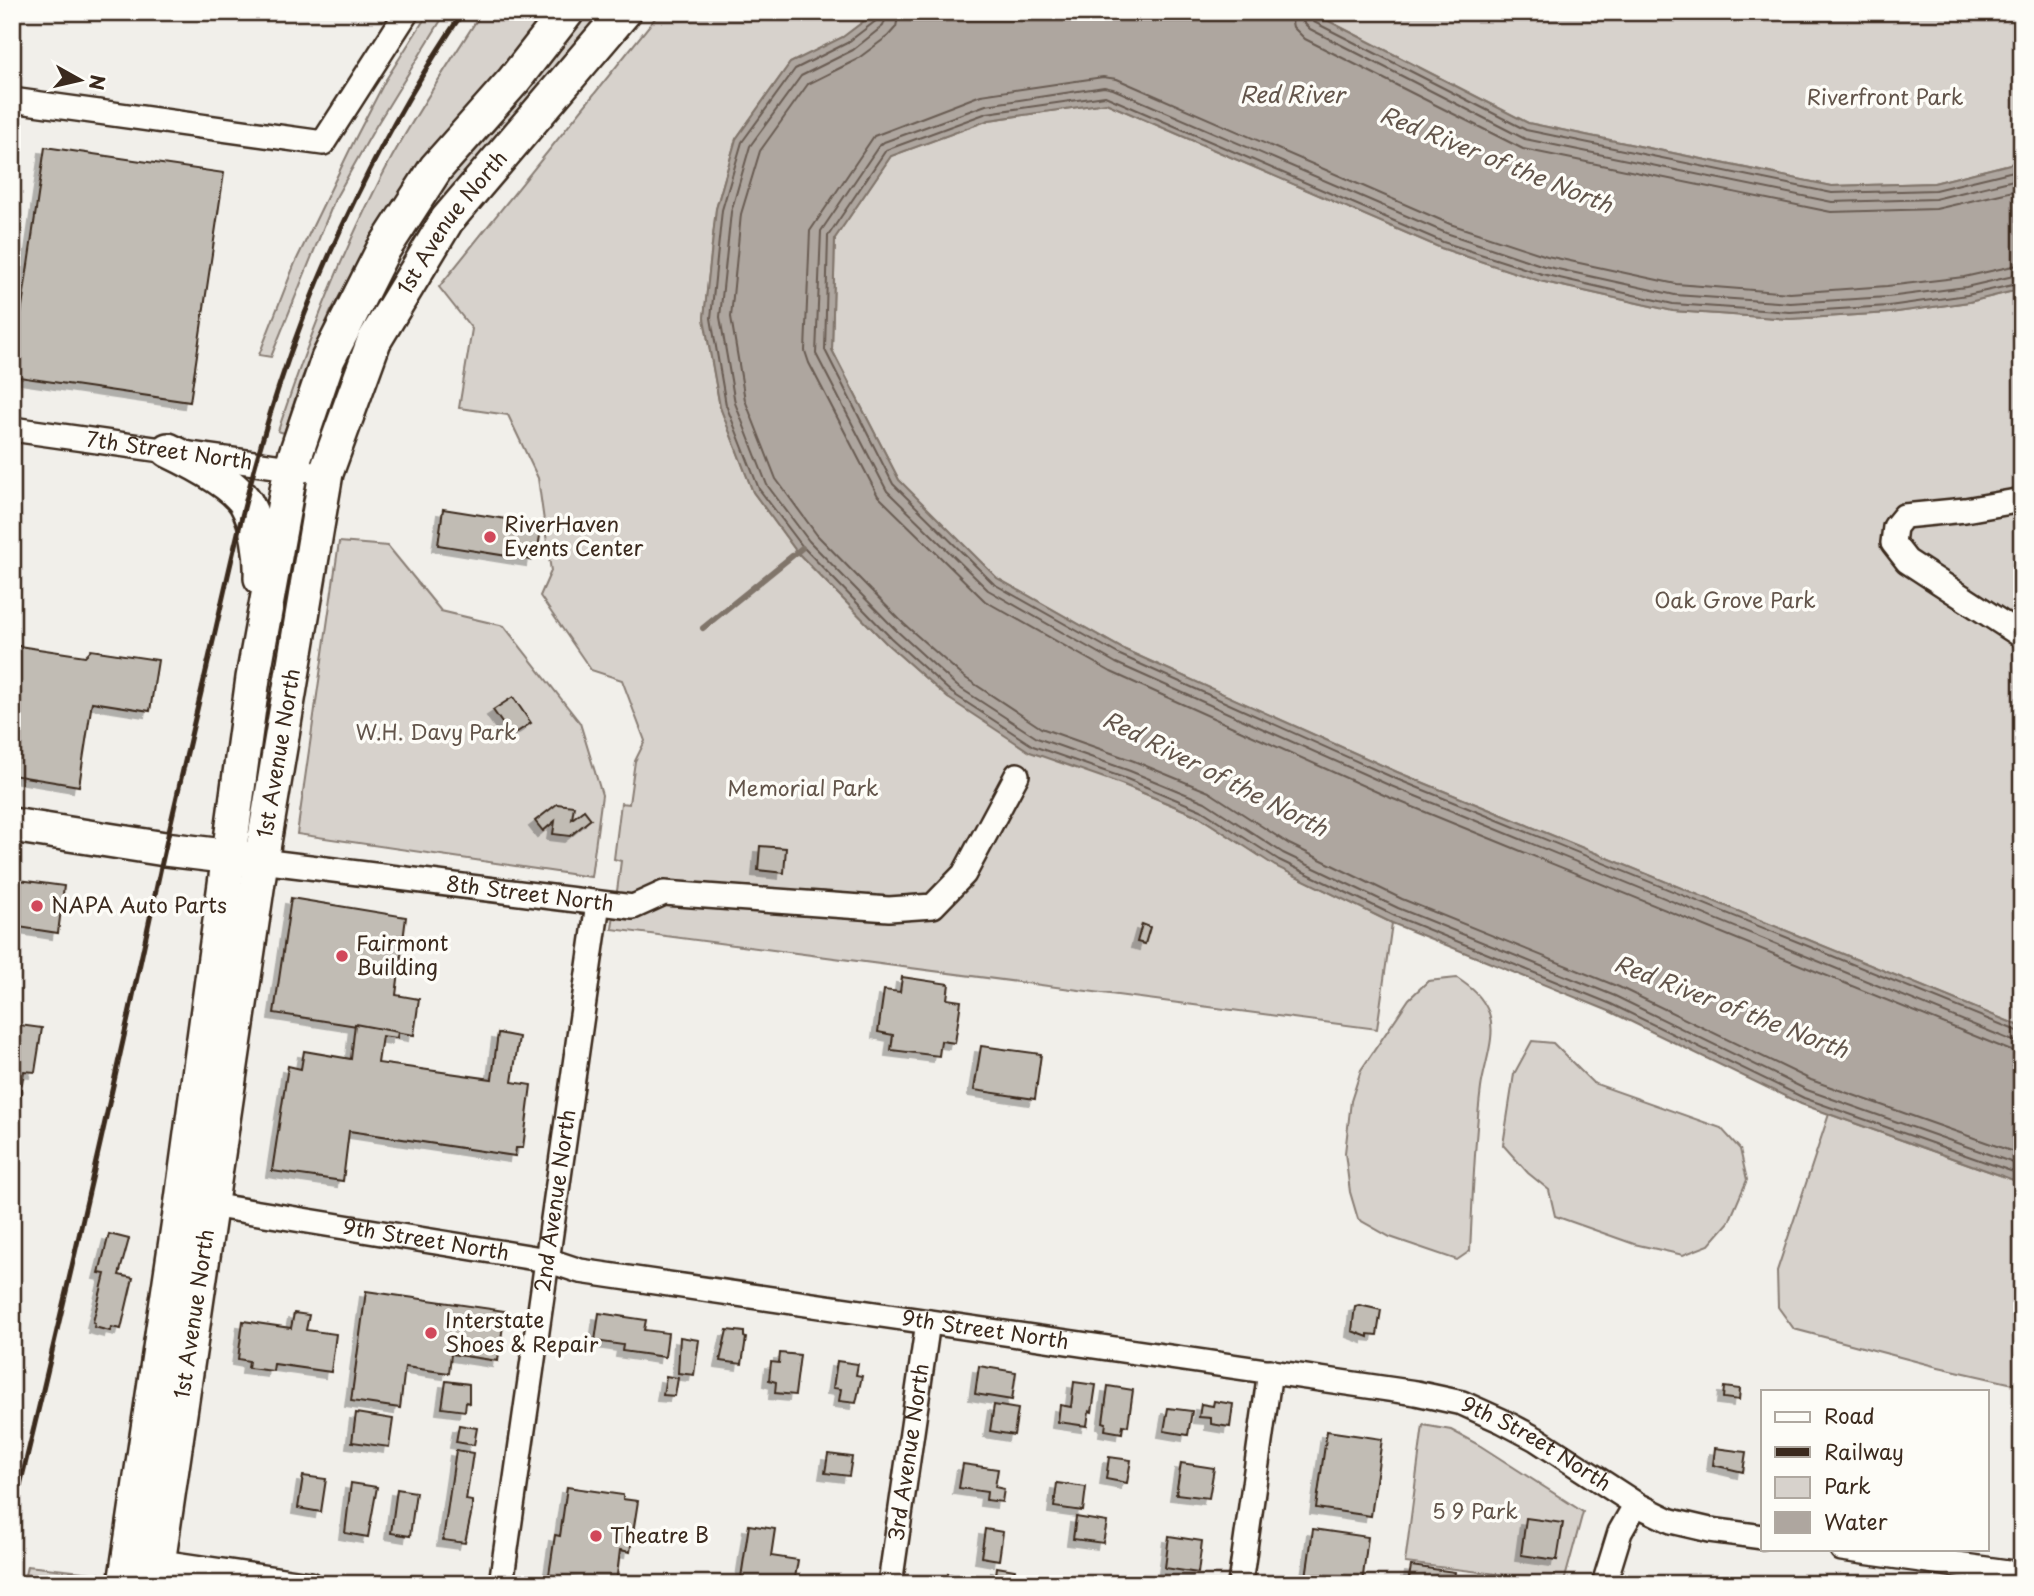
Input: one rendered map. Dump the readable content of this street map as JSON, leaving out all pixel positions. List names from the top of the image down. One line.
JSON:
{"streets":{"main road":["1st Avenue North","8th Street North"],"street":["7th Street North","2nd Avenue North","9th Street North","3rd Avenue North"]},"crossings":[["1st Avenue North","7th Street North"],["1st Avenue North","8th Street North"],["1st Avenue North","9th Street North"],["8th Street North","2nd Avenue North"],["2nd Avenue North","9th Street North"],["9th Street North","3rd Avenue North"]],"water":["Red River","Red River of the North"],"parks":["Riverfront Park","Oak Grove Park","W.H. Davy Park","Memorial Park","5 9 Park"],"places":["RiverHaven Events Center","NAPA Auto Parts","Fairmont Building","Interstate Shoes & Repair","Theatre B"],"legend":["Road","Railway","Park","Water"],"north":"right"}
